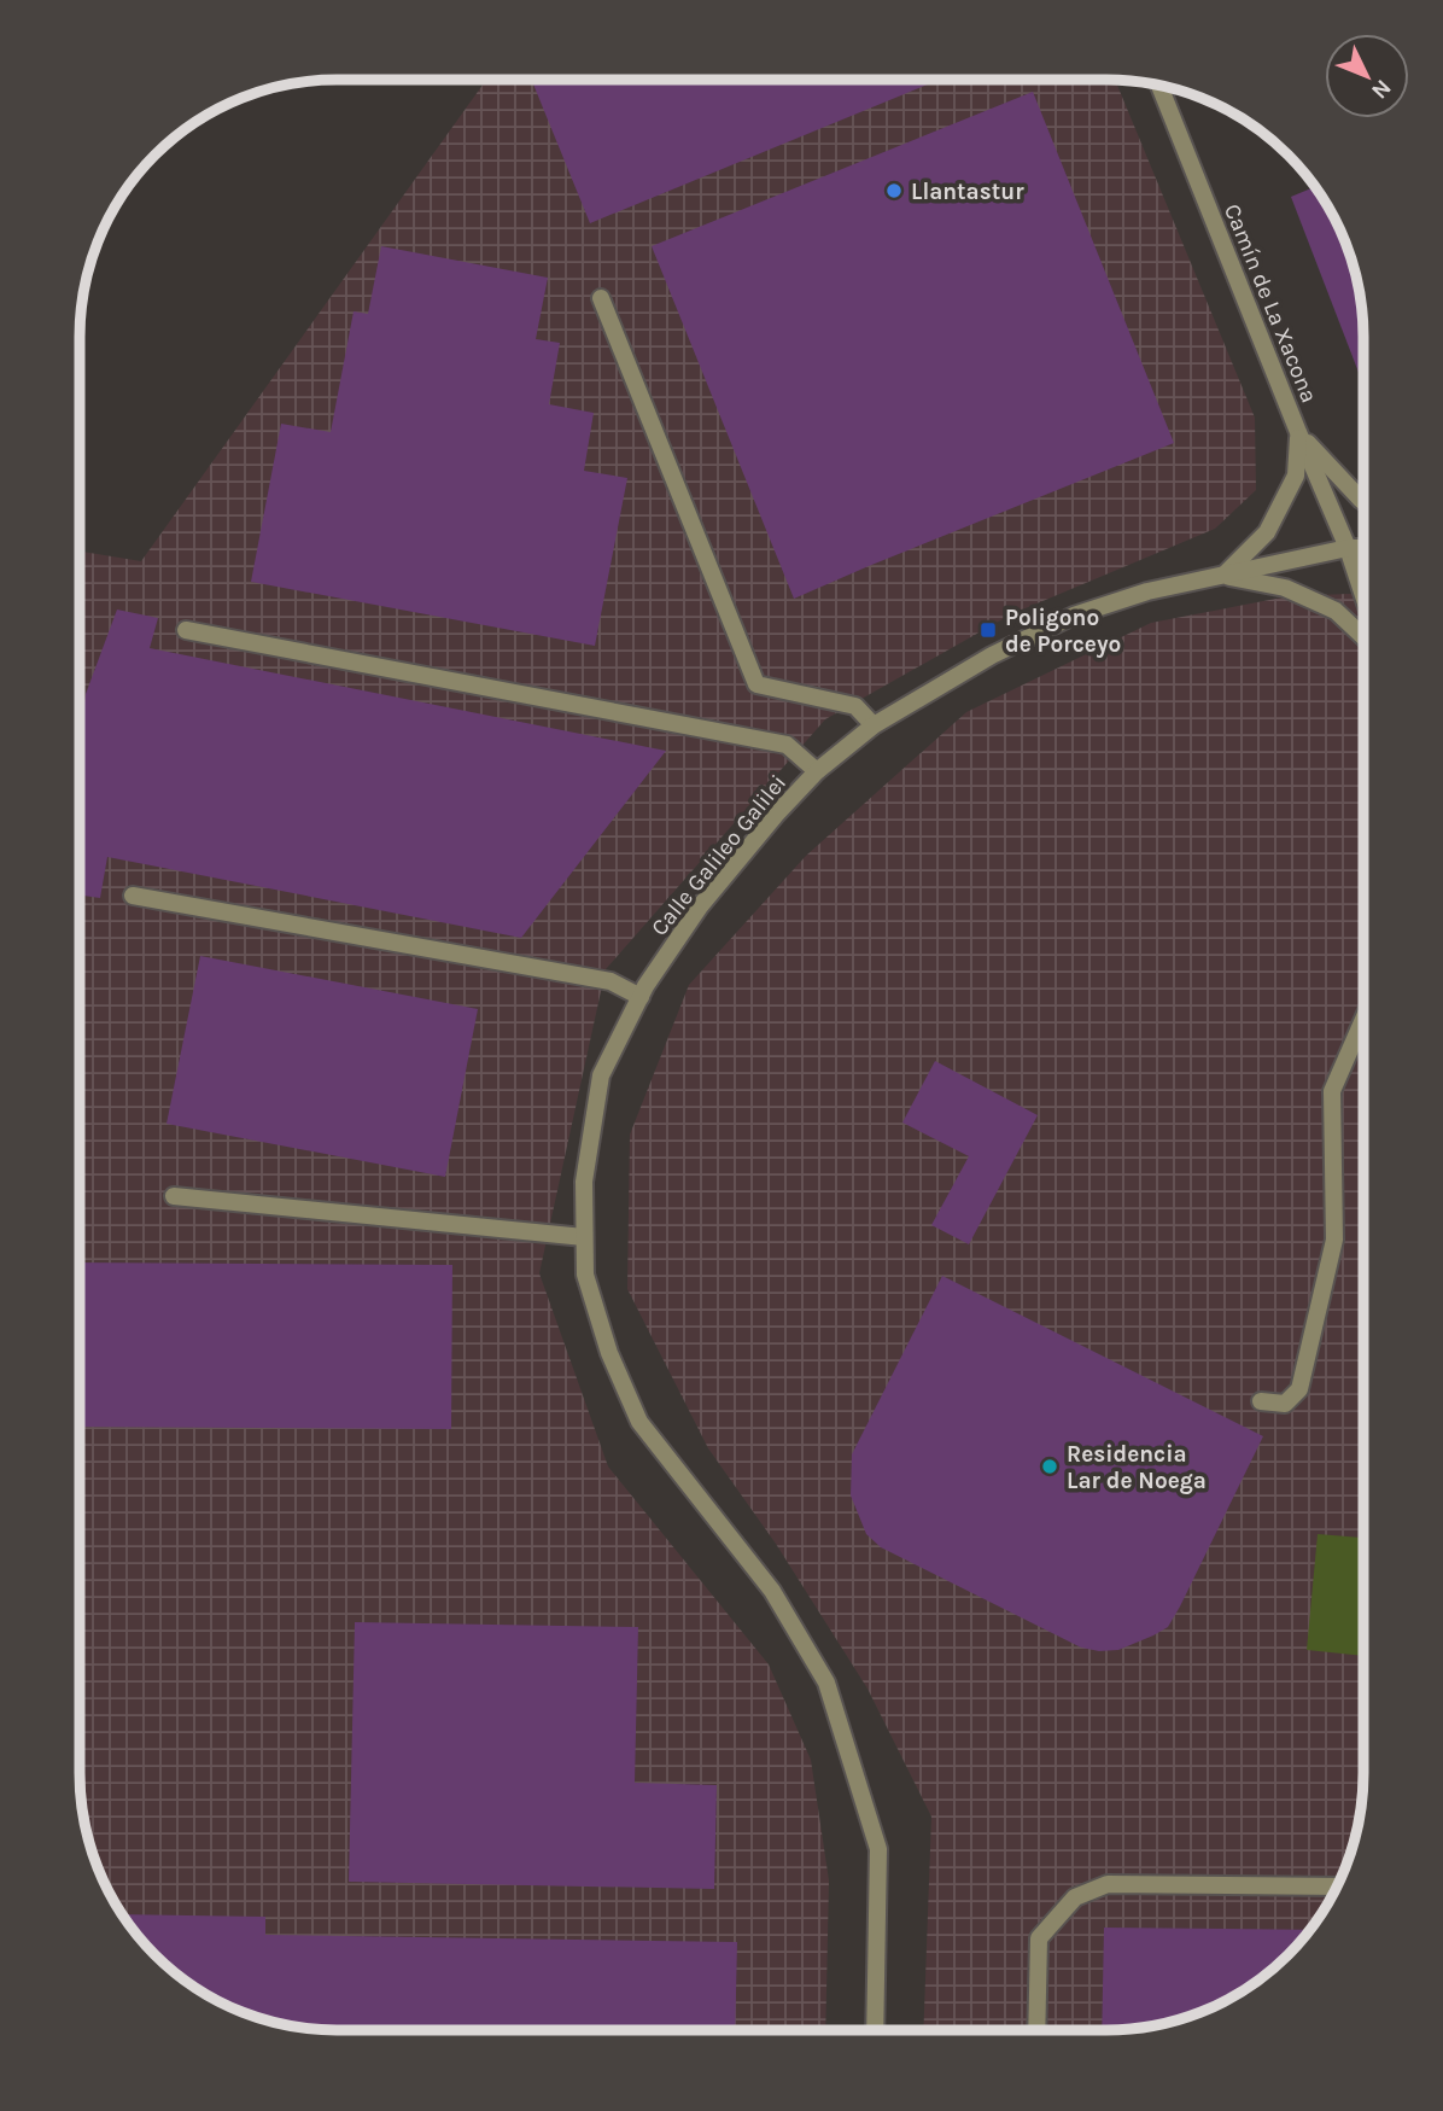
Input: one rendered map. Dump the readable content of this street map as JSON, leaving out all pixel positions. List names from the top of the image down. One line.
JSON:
{"streets":{"street":["Camín de La Xacona","Calle Galileo Galilei"]},"crossings":[["Camín de La Xacona","Calle Galileo Galilei"]],"places":{"other":["Llantastur","Residencia Lar de Noega"],"transit":["Poligono de Porceyo"]},"north":"bottom right"}
